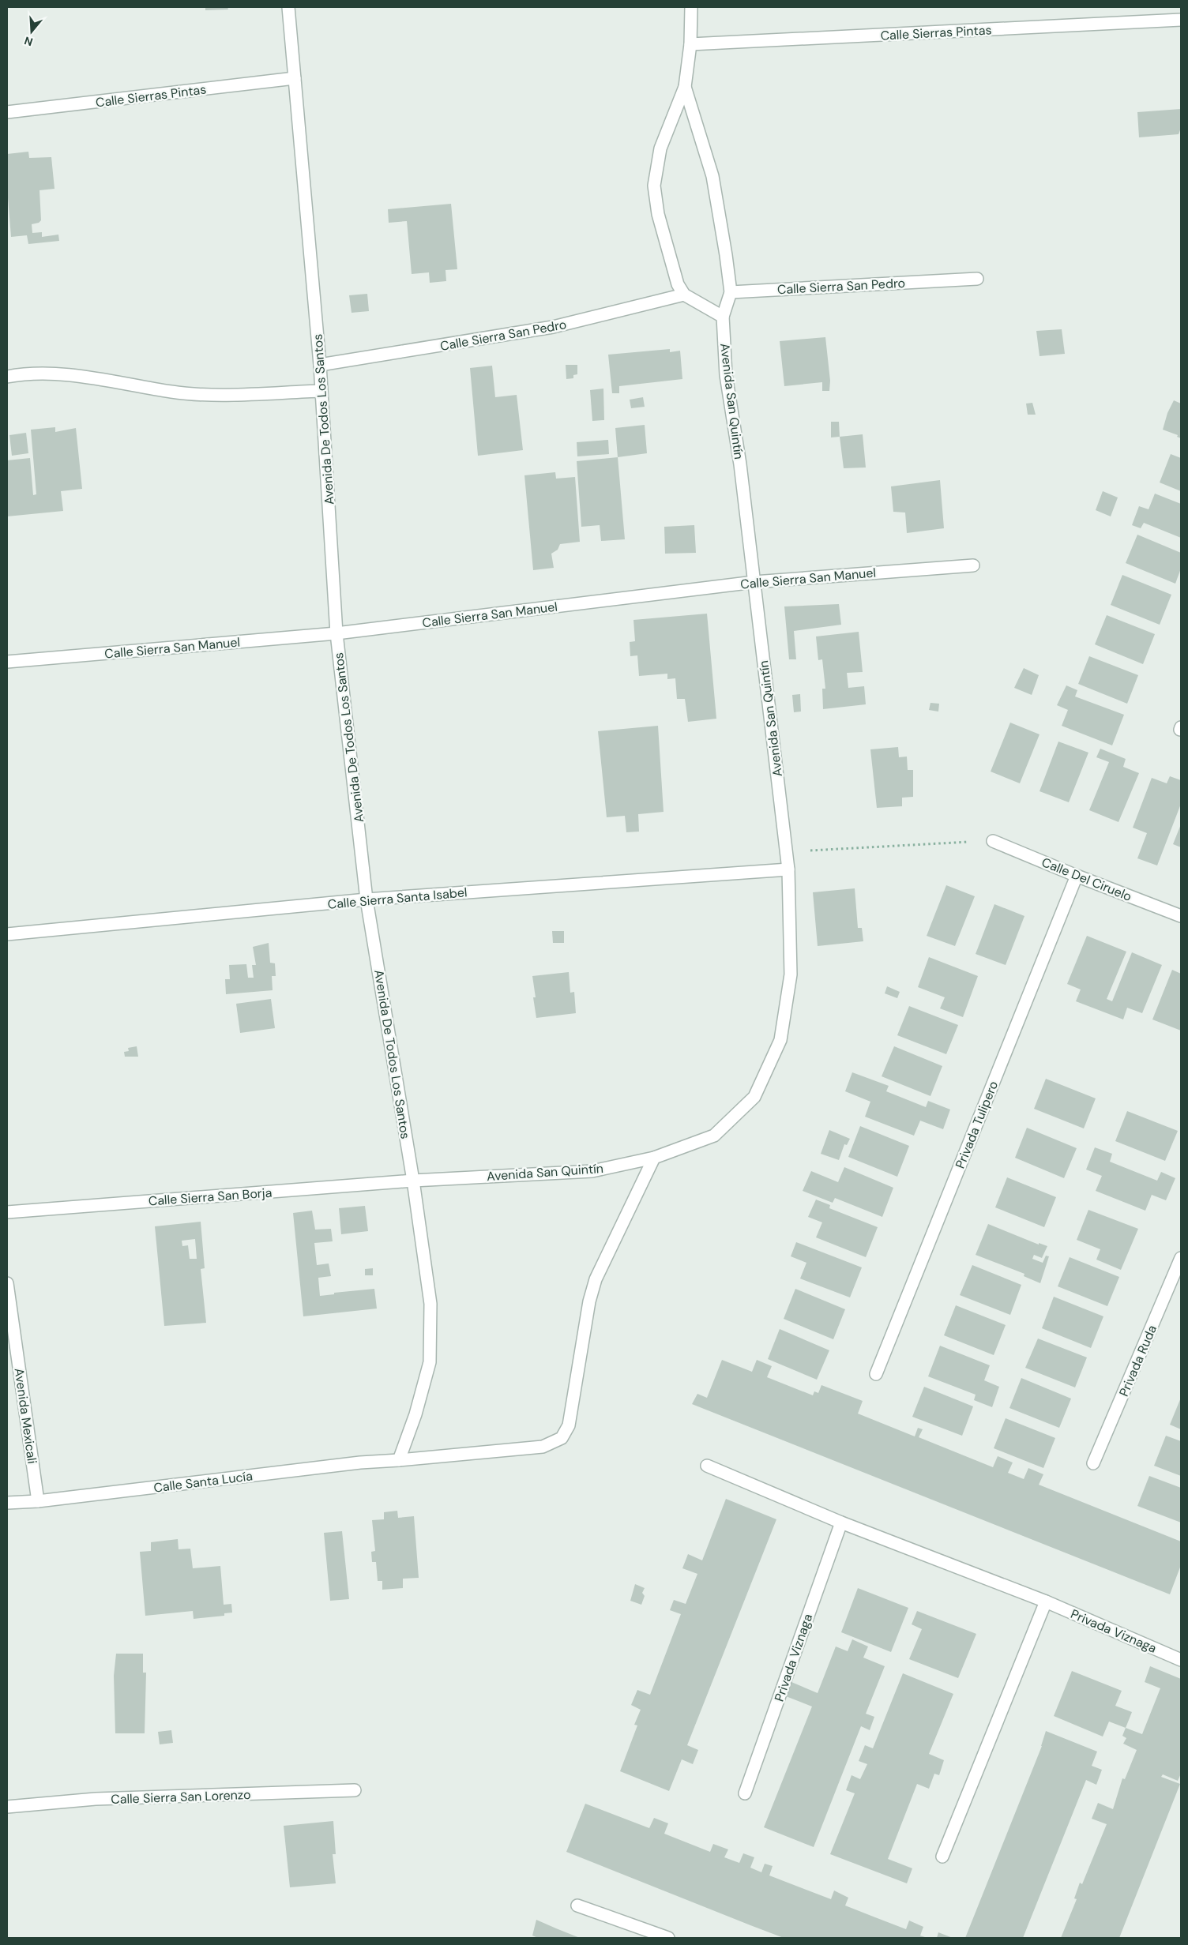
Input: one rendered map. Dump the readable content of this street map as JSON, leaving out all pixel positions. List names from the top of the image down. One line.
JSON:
{"streets":{"street":["Calle Sierras Pintas","Calle Sierra San Pedro","Avenida San Quintín","Avenida De Todos Los Santos","Calle Sierra San Manuel","Calle Del Ciruelo","Calle Sierra Santa Isabel","Privada Tulipero","Calle Sierra San Borja","Privada Ruda","Avenida Mexicali","Calle Santa Lucía","Privada Viznaga","Calle Sierra San Lorenzo"]},"crossings":[["Calle Sierras Pintas","Avenida De Todos Los Santos"],["Calle Sierra San Pedro","Avenida De Todos Los Santos"],["Avenida San Quintín","Avenida De Todos Los Santos"],["Avenida San Quintín","Calle Sierra San Manuel"],["Avenida San Quintín","Calle Sierra Santa Isabel"],["Avenida San Quintín","Calle Sierra San Borja"],["Avenida San Quintín","Calle Santa Lucía"],["Avenida De Todos Los Santos","Calle Sierra San Manuel"],["Avenida De Todos Los Santos","Calle Sierra Santa Isabel"],["Avenida De Todos Los Santos","Calle Sierra San Borja"],["Avenida De Todos Los Santos","Calle Santa Lucía"],["Calle Del Ciruelo","Privada Tulipero"],["Avenida Mexicali","Calle Santa Lucía"]],"north":"bottom"}
